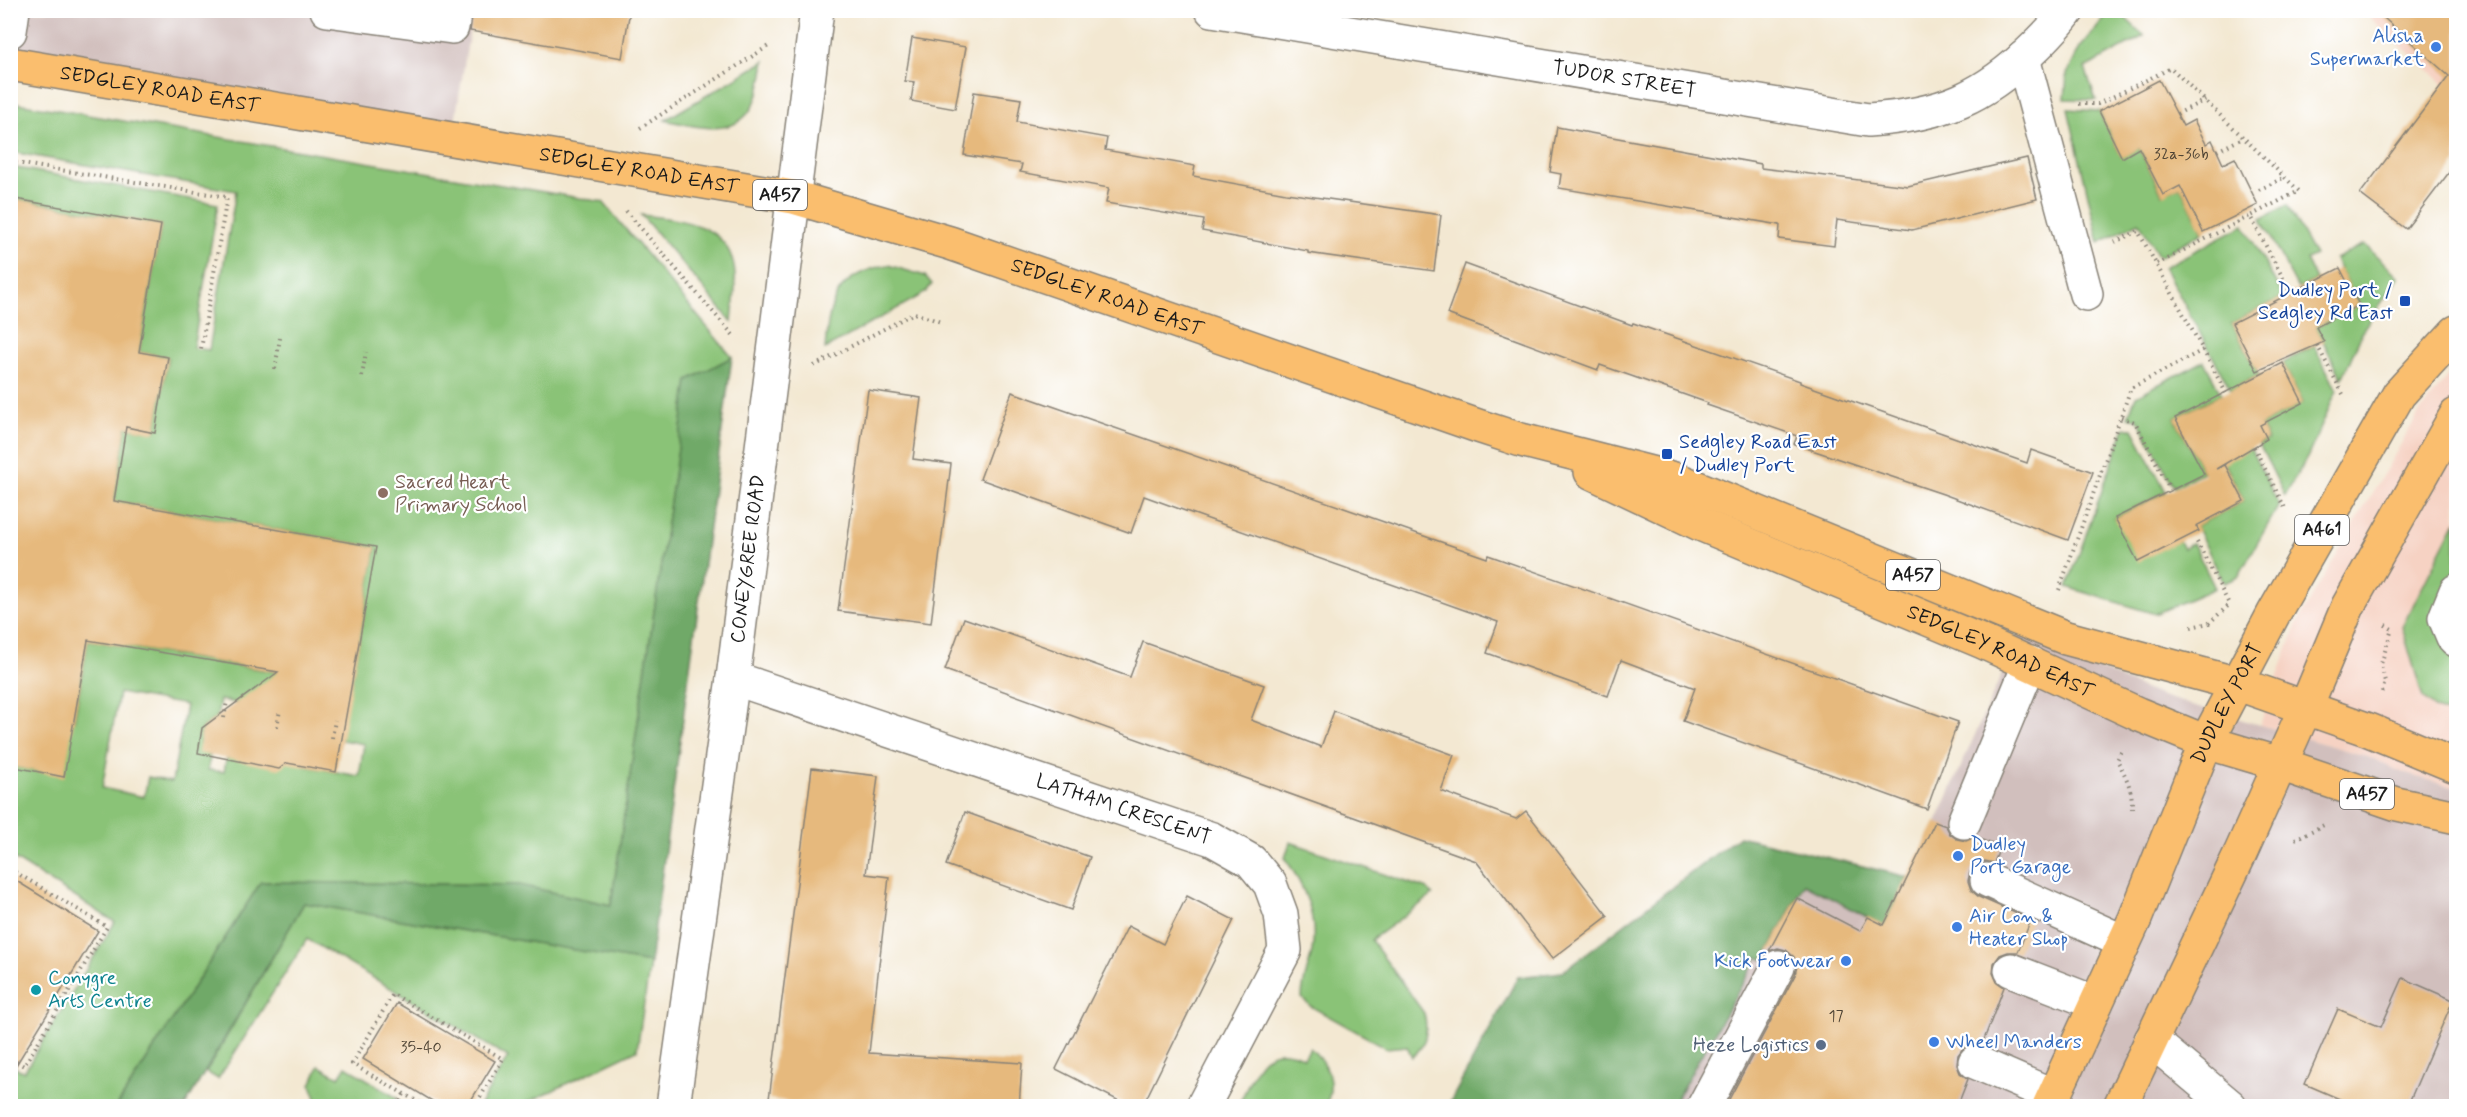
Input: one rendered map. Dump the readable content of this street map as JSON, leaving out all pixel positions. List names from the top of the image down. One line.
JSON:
{"streets":{"main road":["SEDGLEY ROAD EAST","A457","A461","DUDLEY PORT"],"street":["TUDOR STREET","CONEYGREE ROAD","LATHAM CRESCENT"]},"crossings":[["SEDGLEY ROAD EAST","A461"],["SEDGLEY ROAD EAST","CONEYGREE ROAD"],["SEDGLEY ROAD EAST","DUDLEY PORT"],["CONEYGREE ROAD","LATHAM CRESCENT"]],"places":{"other":["Alisha Supermarket","Sacred Heart Primary School","Dudley Port Garage","Air Con & Heater Shop","Kick Footwear","Conygre Arts Centre","Wheel Manders","Heze Logistics"],"transit":["Dudley Port / Sedgley Rd East","Sedgley Road East / Dudley Port"]},"house_numbers":["32a-36b","17","35-40"]}
